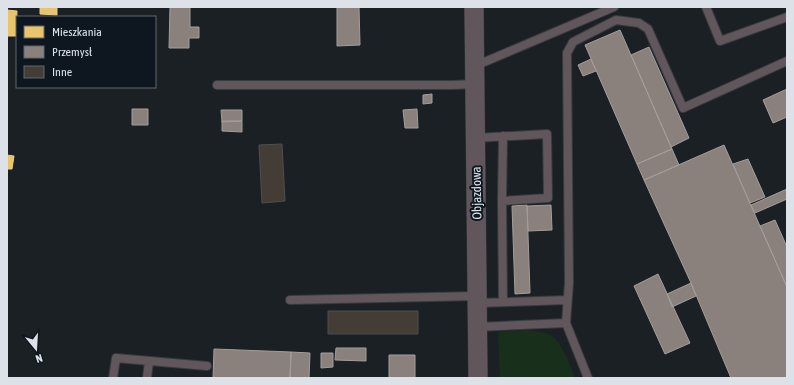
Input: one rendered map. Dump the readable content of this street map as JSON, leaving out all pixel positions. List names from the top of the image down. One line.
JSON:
{"streets":{"street":["Objazdowa"]},"legend":["Mieszkania","Przemysł","Inne"],"north":"bottom"}
